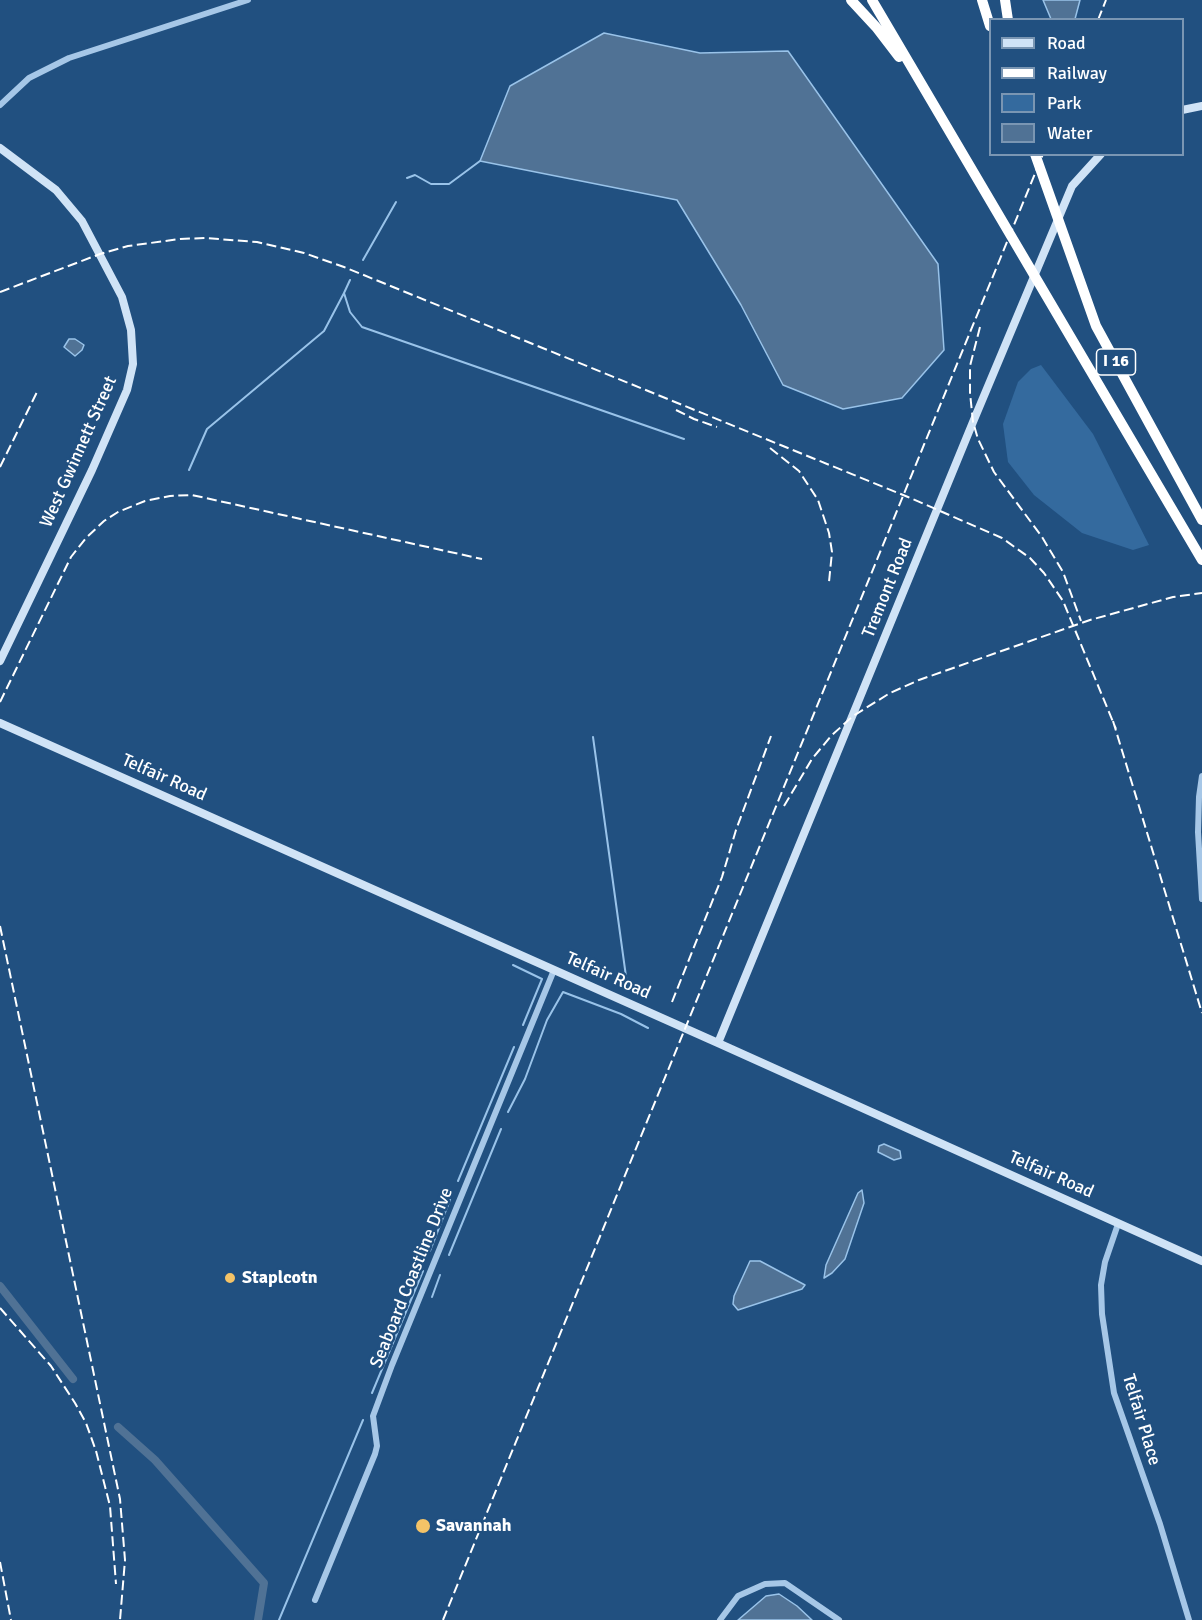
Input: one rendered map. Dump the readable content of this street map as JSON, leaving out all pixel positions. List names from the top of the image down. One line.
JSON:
{"streets":{"highway":["I 16"],"street":["West Gwinnett Street","Tremont Road","Telfair Road","Seaboard Coastline Drive","Telfair Place"]},"crossings":[["Tremont Road","Telfair Road"],["Telfair Road","Seaboard Coastline Drive"],["Telfair Road","Telfair Place"]],"places":["Staplcotn","Savannah"],"legend":["Road","Railway","Park","Water"]}
